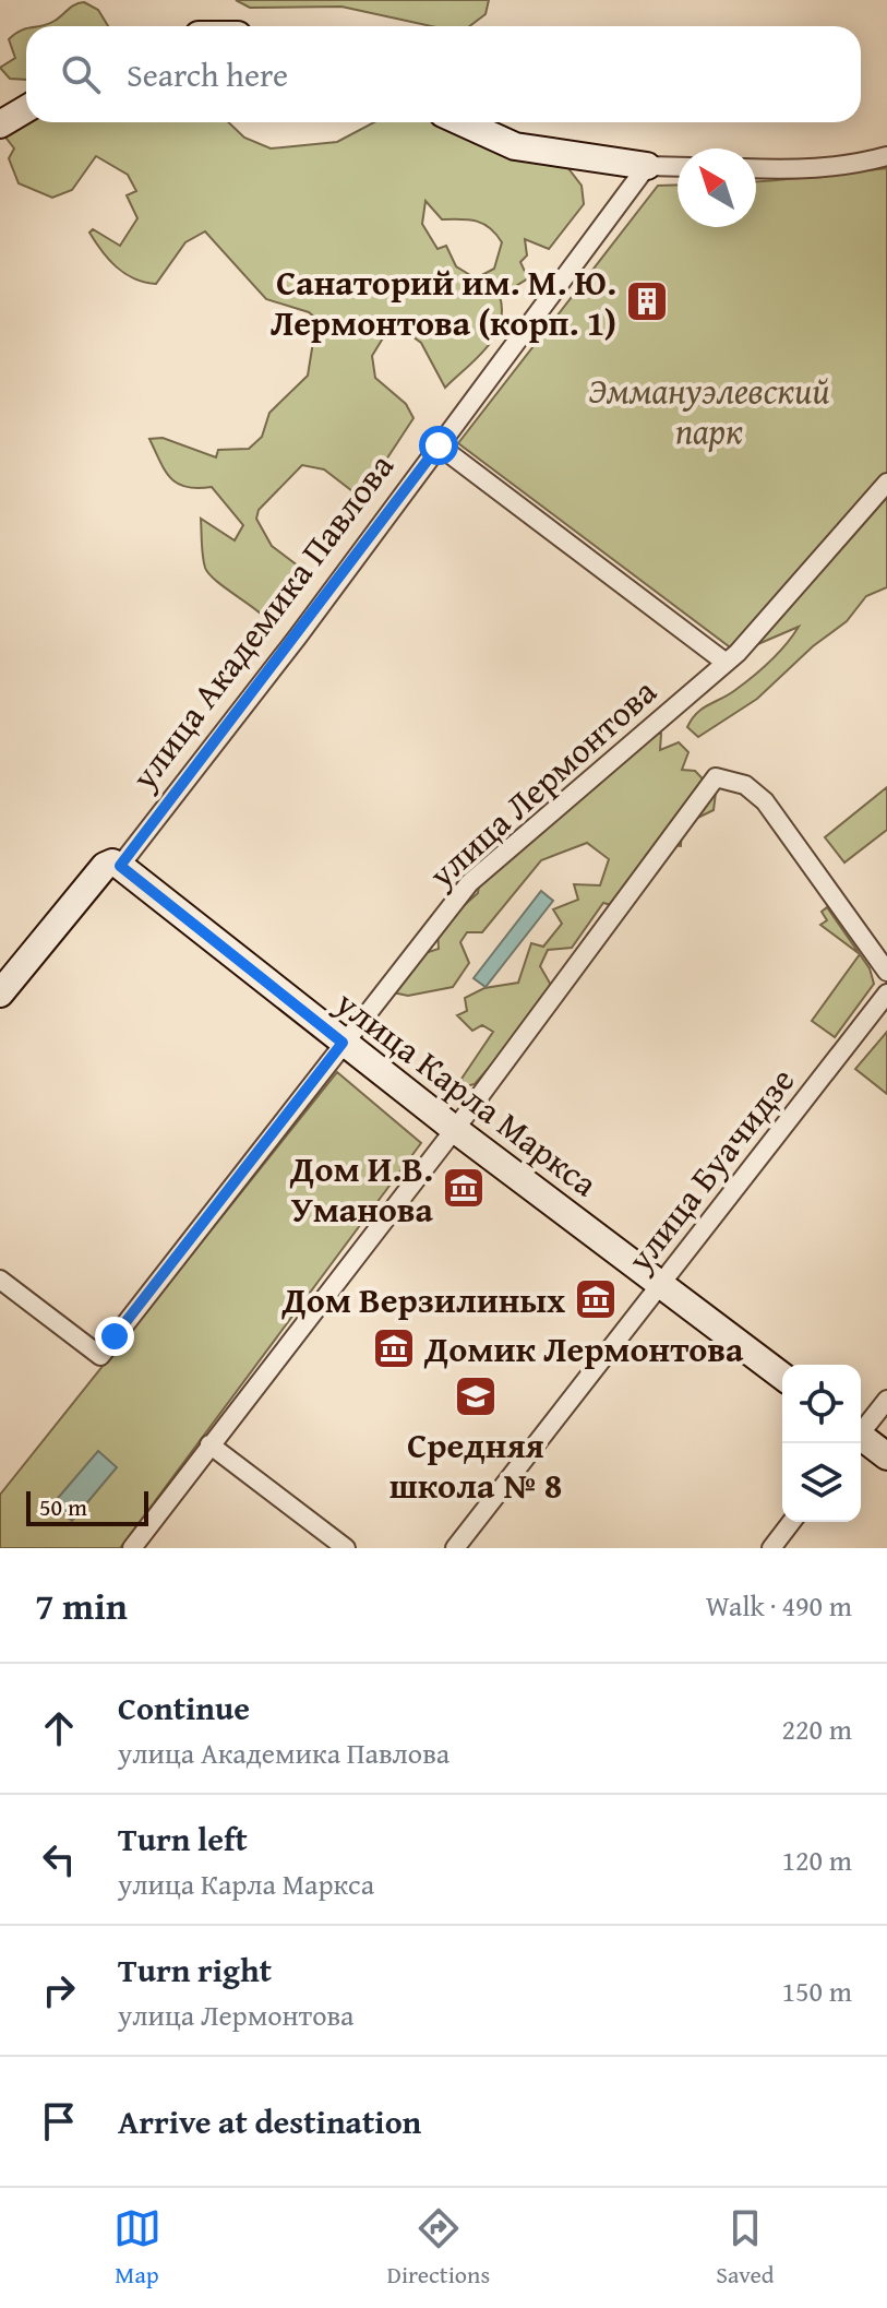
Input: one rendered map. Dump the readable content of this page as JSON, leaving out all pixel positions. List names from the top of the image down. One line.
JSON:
{"streets":{"street":["улица Академика Павлова","улица Лермонтова","улица Карла Маркса","улица Буачидзе"]},"crossings":[["улица Академика Павлова","улица Карла Маркса"],["улица Лермонтова","улица Карла Маркса"],["улица Карла Маркса","улица Буачидзе"]],"parks":["Эммануэлевский парк"],"places":{"building":["Санаторий им. М. Ю. Лермонтова (корп. 1)"],"museum":["Дом И.В. Уманова","Дом Верзилиных","Домик Лермонтова"],"school or university":["Средняя школа № 8"]},"scale_bar":"50 m","north":"top left","page":{"search":"Search here","scale":"50 m","heading":["7 min","Walk · 490 m"],"list":[["Continue","улица Академика Павлова","220 m"],["Turn left","улица Карла Маркса","120 m"],["Turn right","улица Лермонтова","150 m"],"Arrive at destination"],"nav":["Map","Directions","Saved"]}}
